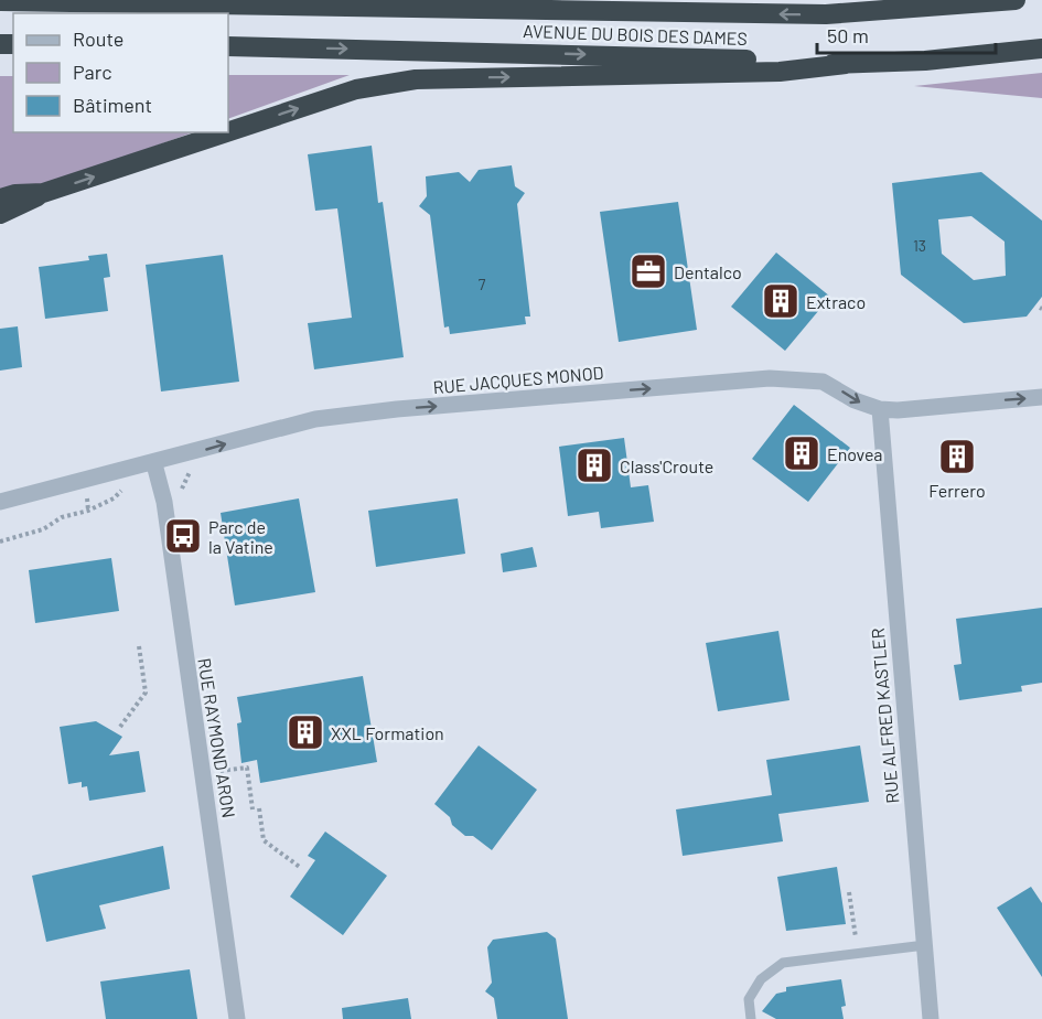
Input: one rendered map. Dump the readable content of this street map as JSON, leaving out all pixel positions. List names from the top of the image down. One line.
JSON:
{"streets":{"highway":["AVENUE DU BOIS DES DAMES"],"street":["RUE JACQUES MONOD","RUE ALFRED KASTLER","RUE RAYMOND ARON"]},"crossings":[["RUE JACQUES MONOD","RUE ALFRED KASTLER"],["RUE JACQUES MONOD","RUE RAYMOND ARON"]],"one_way":["RUE JACQUES MONOD"],"places":{"office":["Dentalco"],"building":["Extraco","Enovea","Ferrero","Class'Croute","XXL Formation"],"bus stop":["Parc de la Vatine"]},"house_numbers":["13","7"],"legend":["Route","Parc","Bâtiment"],"scale_bar":"50 m"}
